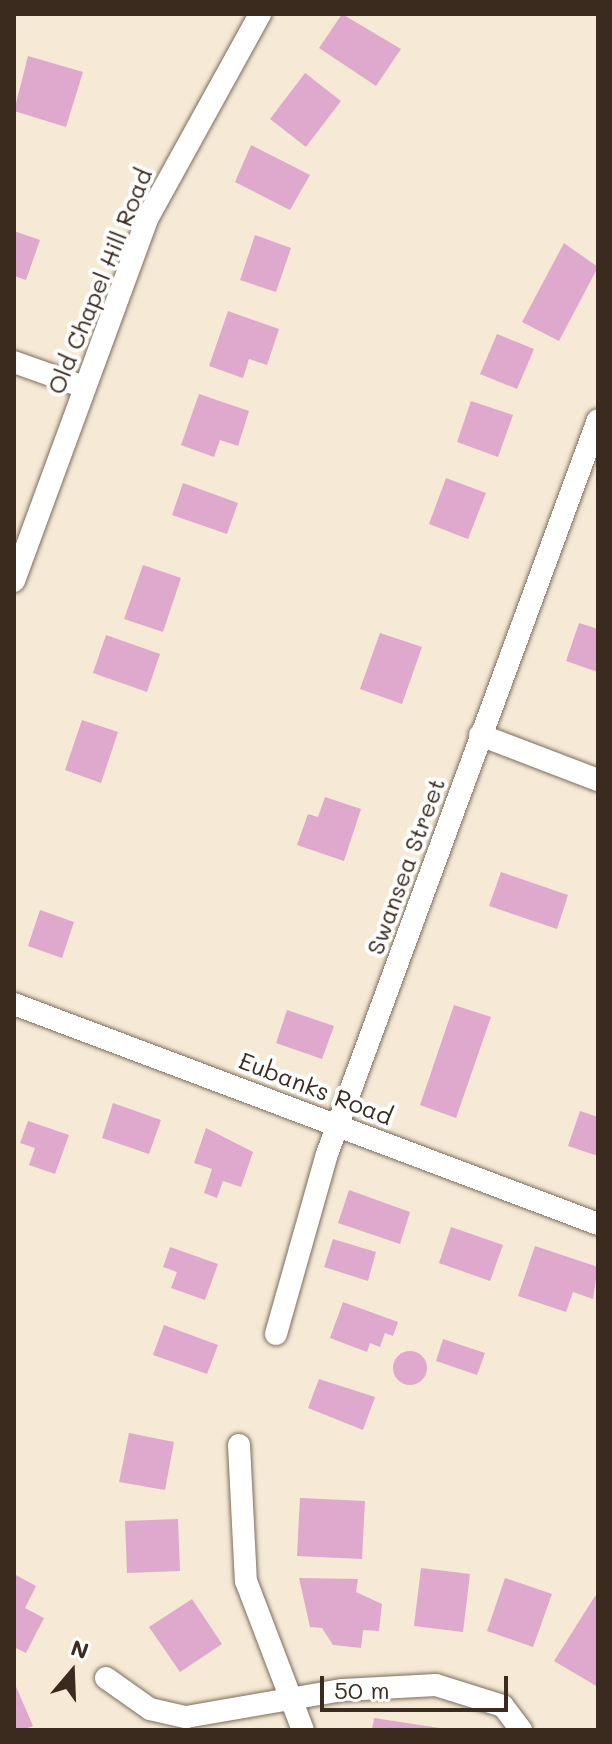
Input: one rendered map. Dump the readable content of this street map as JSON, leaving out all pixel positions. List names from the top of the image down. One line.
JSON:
{"streets":{"street":["Old Chapel Hill Road","Swansea Street","Eubanks Road"]},"crossings":[["Swansea Street","Eubanks Road"]],"scale_bar":"50 m","north":"top"}
